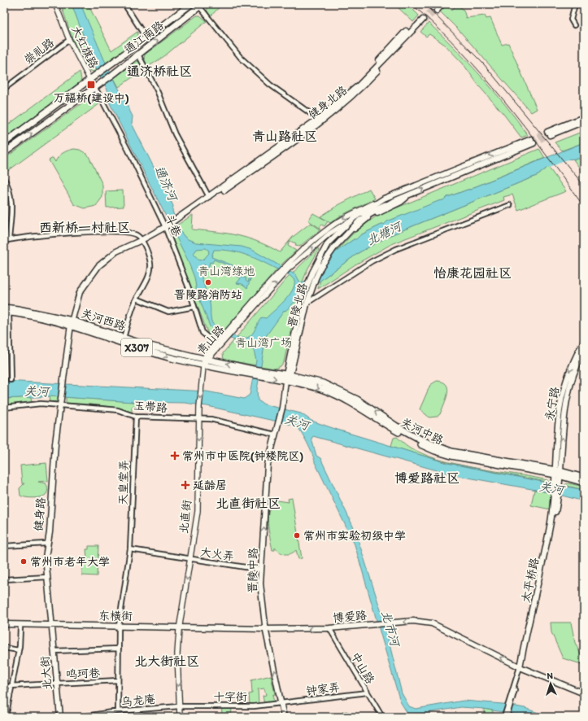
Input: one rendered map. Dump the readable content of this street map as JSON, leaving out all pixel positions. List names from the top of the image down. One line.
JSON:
{"streets":{"main road":["通江南路","健身北路","晋陵北路","关河西路","X307","永宁路","关河中路","健身路","晋陵中路","太平桥路","东横街","博爱路","北大街"],"street":["大红旗路","崇礼路","斗巷","青山路","玉带路","天皇堂弄","北直街","大火弄","中山路","鸣珂巷","钟家弄","十字街","乌龙庵"]},"crossings":[["通江南路","大红旗路"],["通江南路","斗巷"],["大红旗路","崇礼路"],["大红旗路","斗巷"],["斗巷","青山路"],["晋陵北路","青山路"],["晋陵北路","关河中路"],["晋陵北路","晋陵中路"],["关河西路","青山路"],["关河西路","关河中路"],["关河西路","北直街"],["青山路","北直街"],["永宁路","关河中路"],["永宁路","太平桥路"],["玉带路","天皇堂弄"],["玉带路","健身路"],["玉带路","北直街"],["玉带路","晋陵中路"],["关河中路","晋陵中路"],["关河中路","太平桥路"],["天皇堂弄","东横街"],["天皇堂弄","鸣珂巷"],["天皇堂弄","乌龙庵"],["健身路","东横街"],["健身路","北大街"],["北直街","大火弄"],["北直街","东横街"],["北直街","博爱路"],["北直街","十字街"],["北直街","乌龙庵"],["大火弄","晋陵中路"],["晋陵中路","博爱路"],["晋陵中路","钟家弄"],["晋陵中路","十字街"],["太平桥路","博爱路"],["东横街","博爱路"],["东横街","北大街"],["博爱路","中山路"],["中山路","钟家弄"],["北大街","鸣珂巷"],["钟家弄","十字街"],["十字街","乌龙庵"]],"one_way":["北直街","晋陵中路","博爱路"],"districts":["通济桥社区","青山路社区","西新桥一村社区","怡康花园社区","博爱路社区","北直街社区","北大街社区"],"water":["通济河","北塘河","关河","北市河"],"parks":["青山湾绿地","青山湾广场"],"places":{"transit":["万福桥(建设中)"],"other":["晋陵路消防站","常州市实验初级中学","常州市老年大学"],"health":["常州市中医院(钟楼院区)","延龄居"]},"north":"top"}
